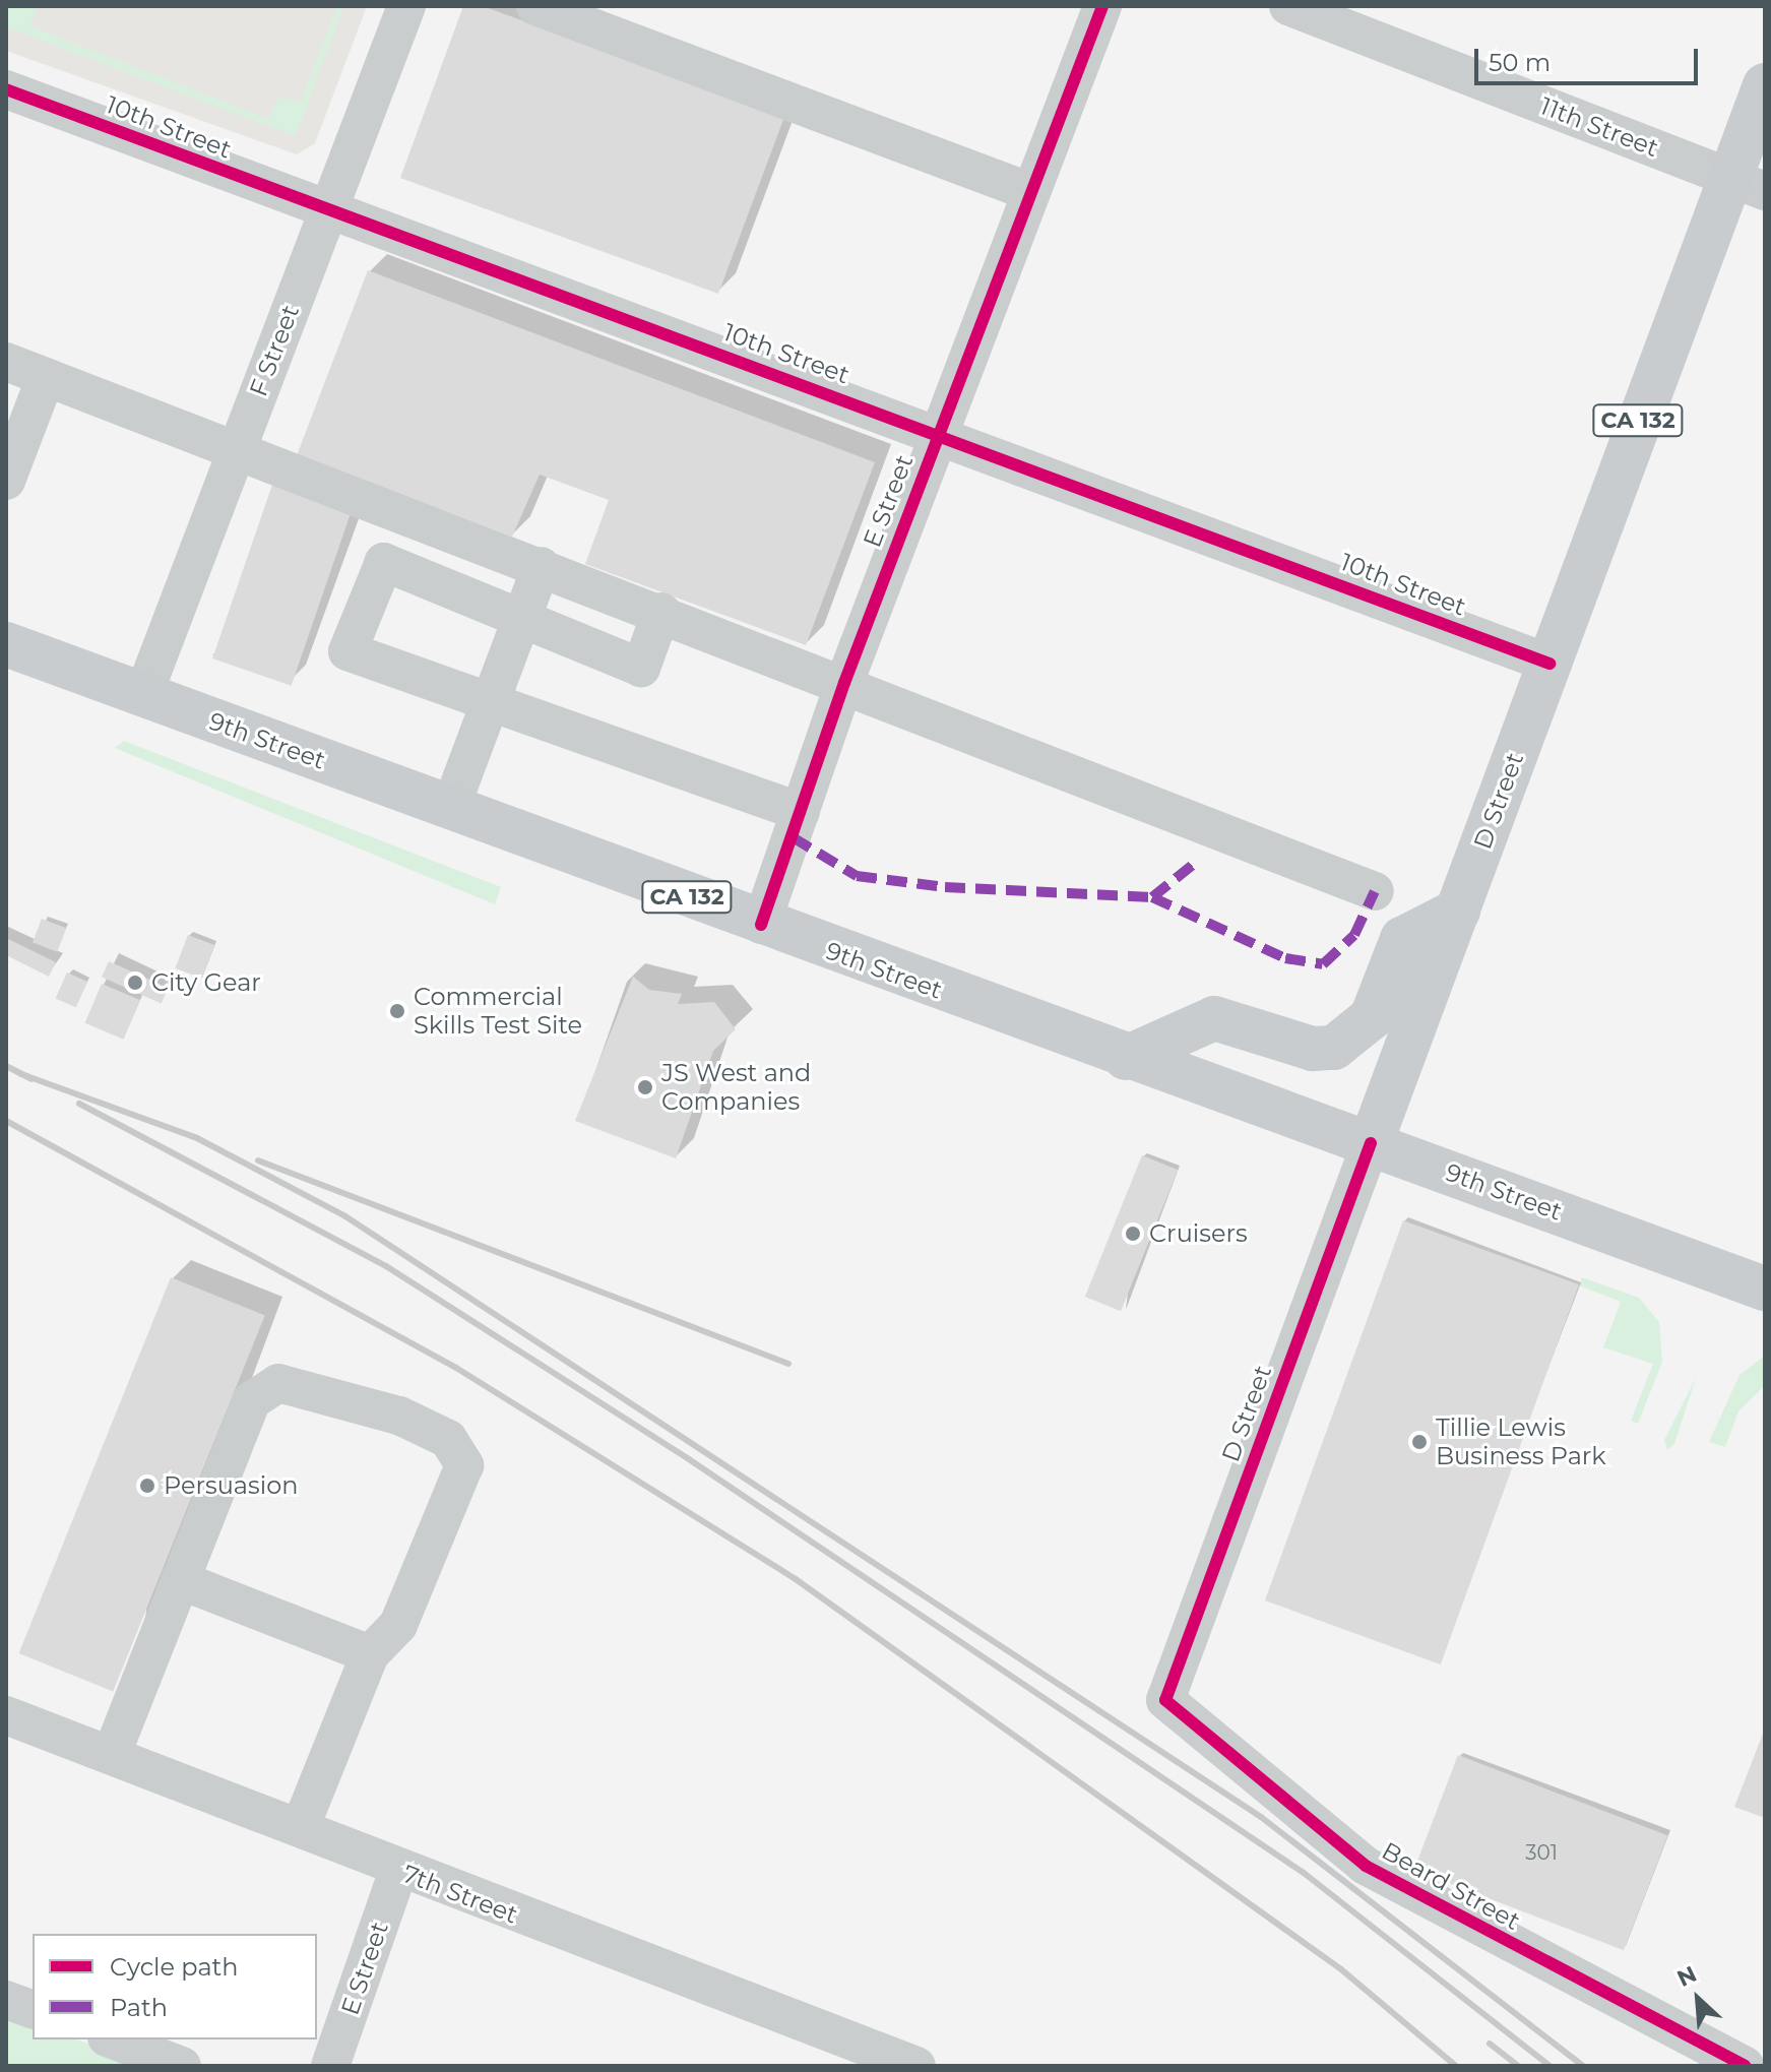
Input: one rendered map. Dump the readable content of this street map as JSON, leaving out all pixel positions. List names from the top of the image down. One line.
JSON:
{"streets":{"main road":["CA 132","9th Street","D Street"],"street":["10th Street","11th Street","F Street","E Street","Beard Street","7th Street"]},"crossings":[["10th Street","F Street"],["10th Street","E Street"],["10th Street","D Street"],["11th Street","D Street"],["F Street","9th Street"],["E Street","9th Street"],["E Street","7th Street"],["9th Street","D Street"],["D Street","Beard Street"]],"places":["City Gear","Commercial Skills Test Site","JS West and Companies","Cruisers","Tillie Lewis Business Park","Persuasion"],"house_numbers":["301"],"legend":["Cycle path","Path"],"scale_bar":"50 m","north":"top left"}
